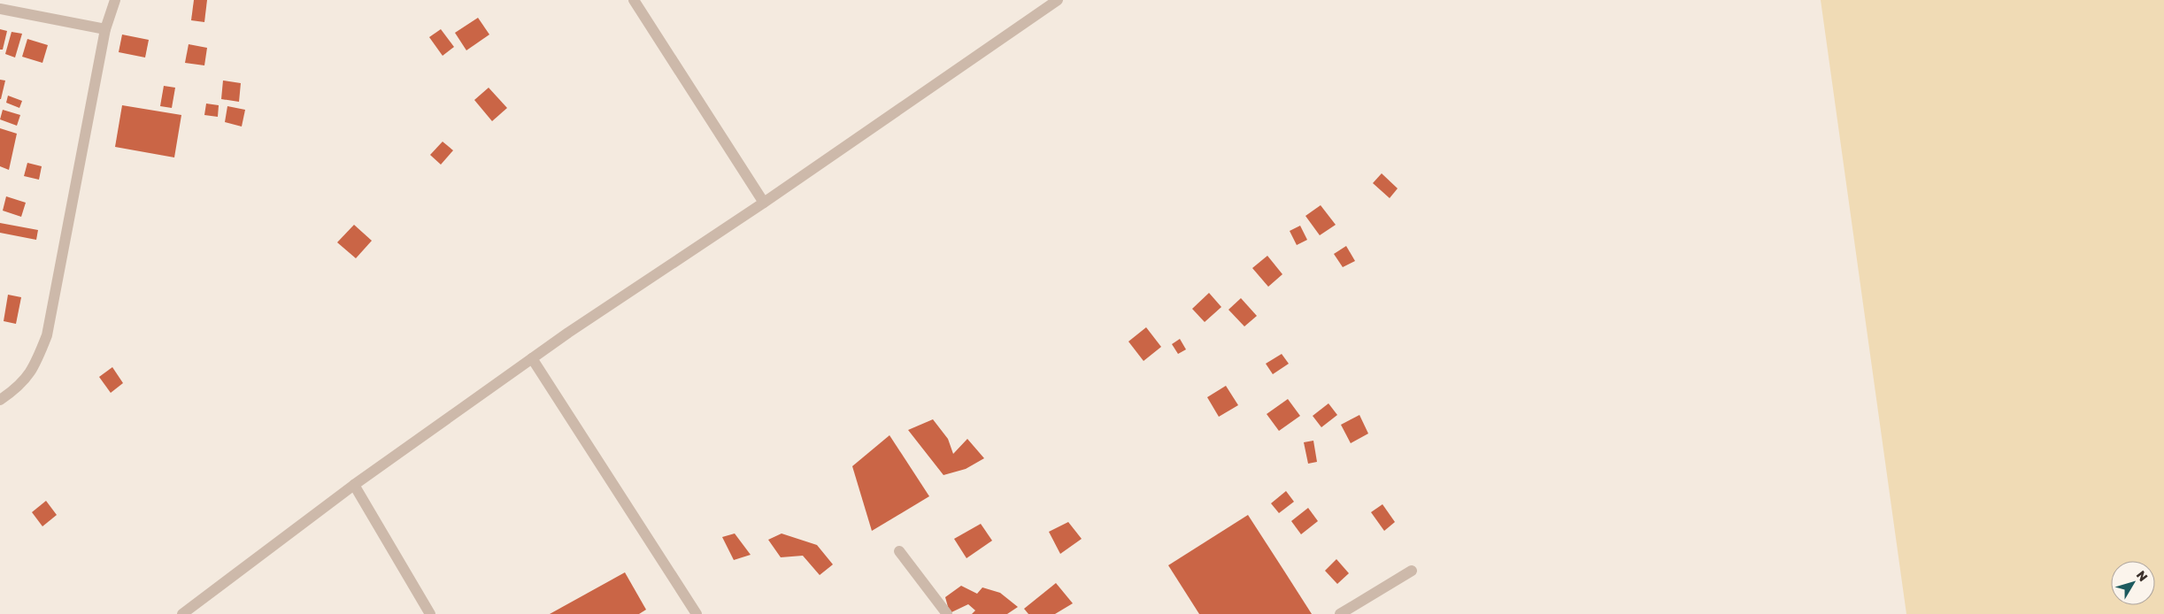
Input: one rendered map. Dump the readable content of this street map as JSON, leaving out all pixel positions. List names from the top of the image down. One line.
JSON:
{"north":"top right"}
